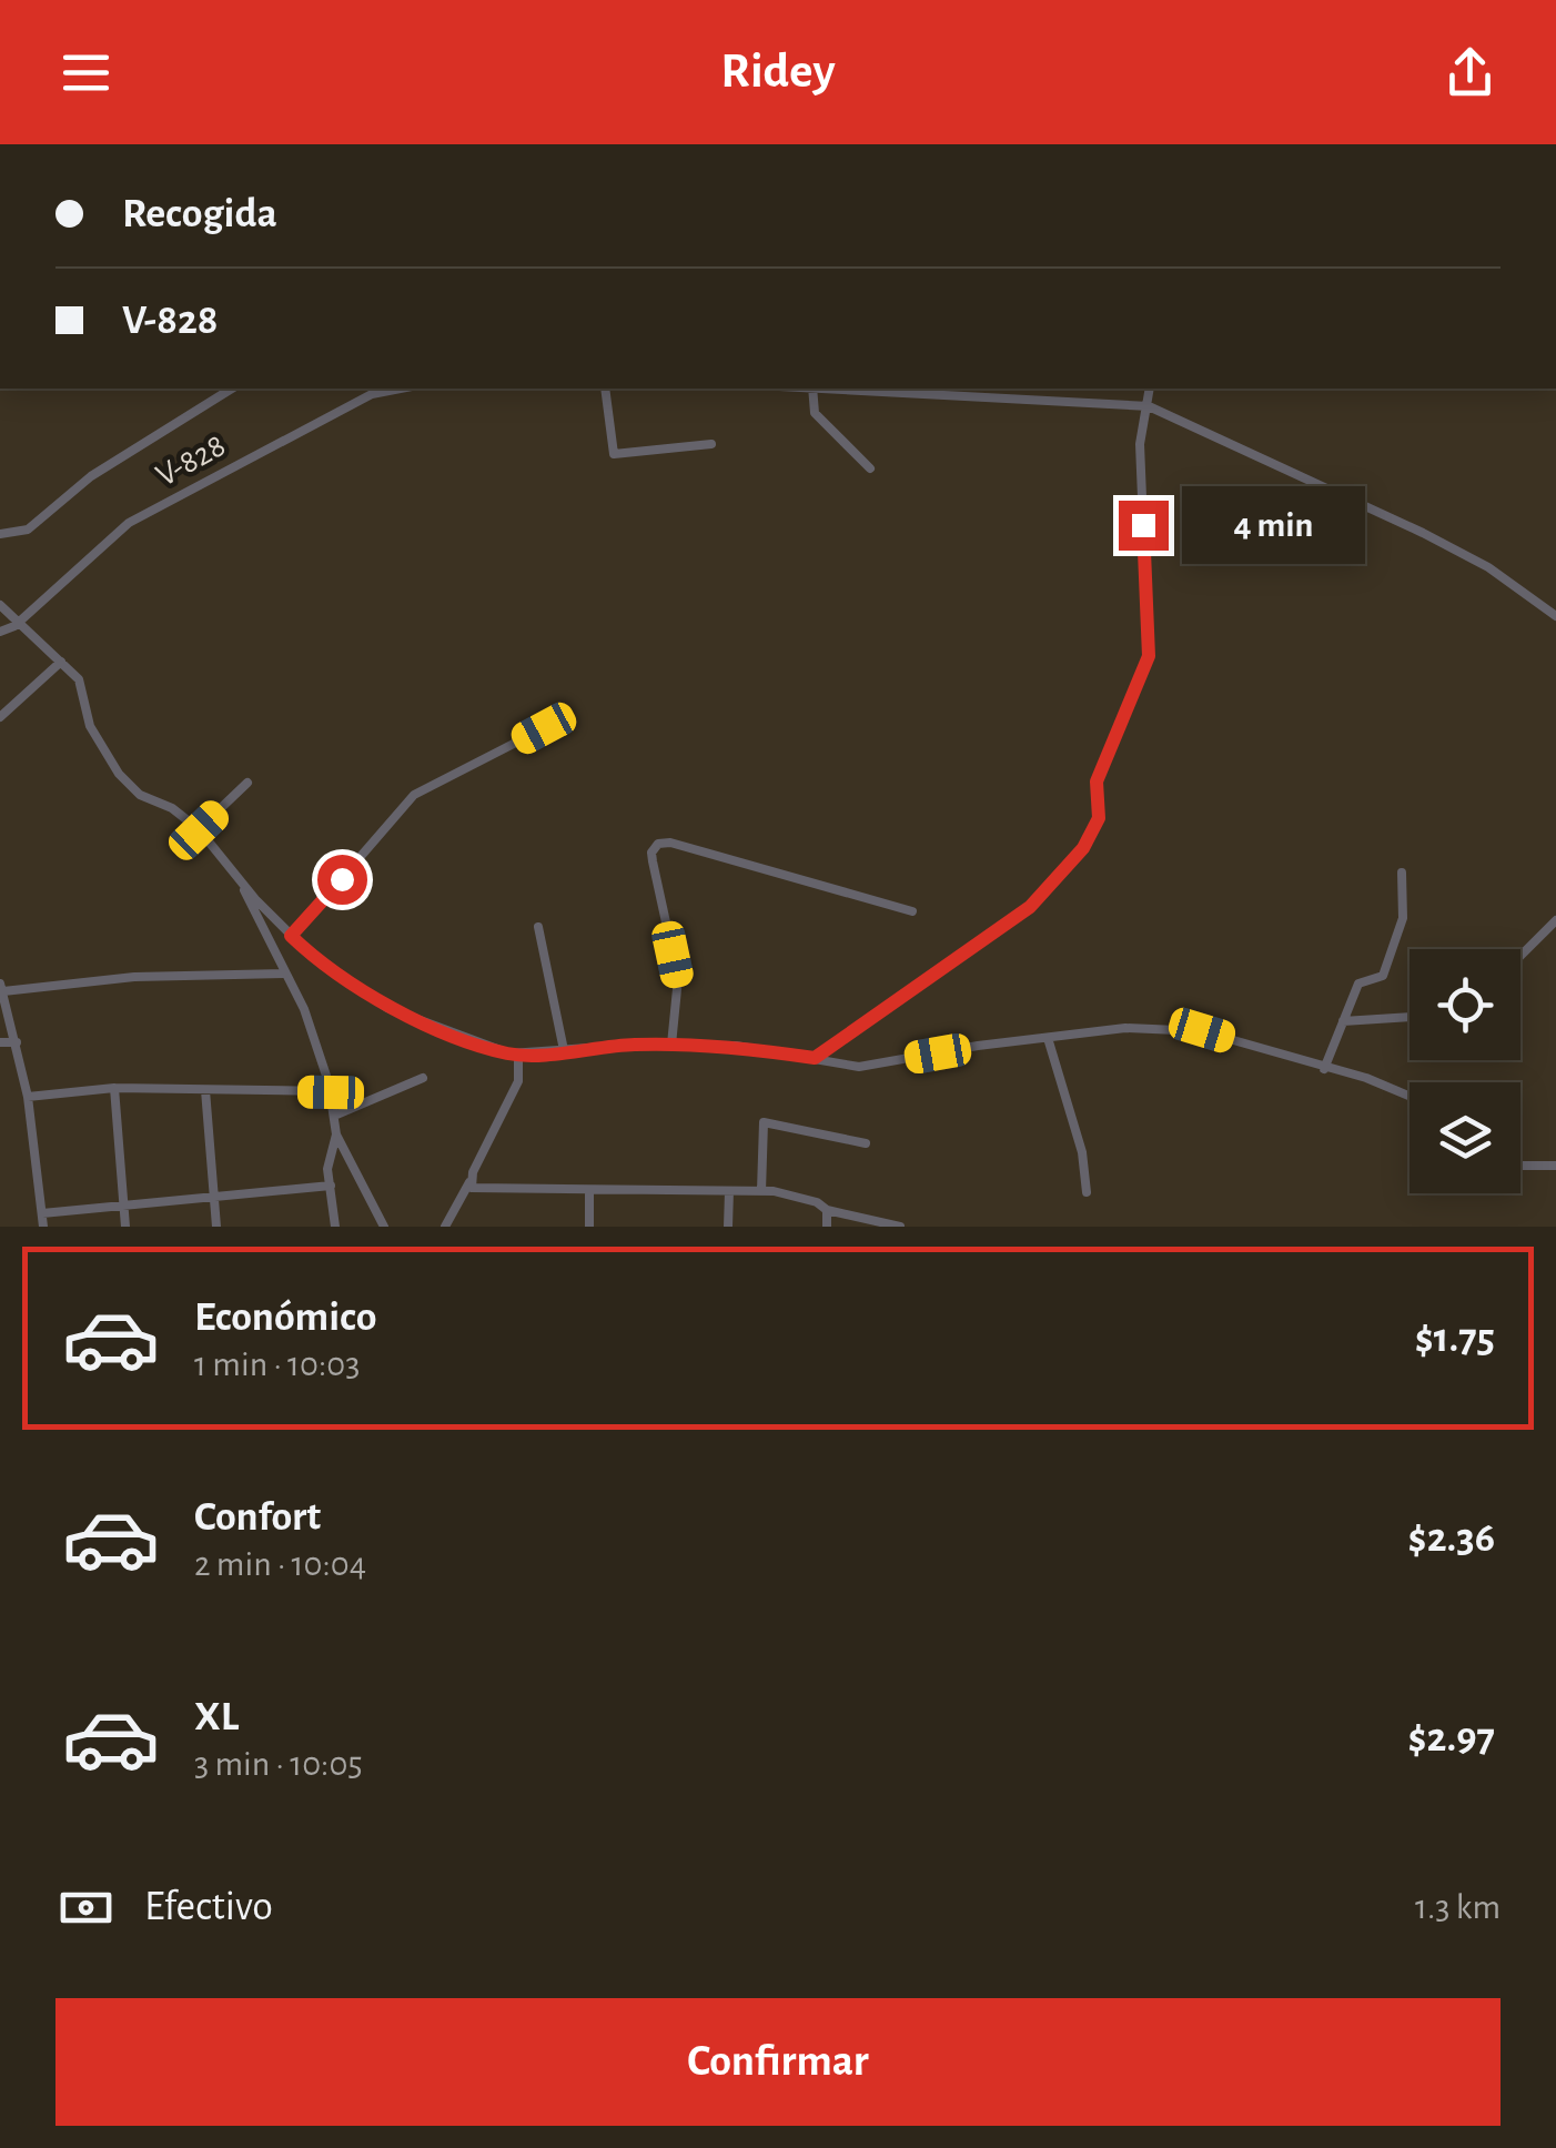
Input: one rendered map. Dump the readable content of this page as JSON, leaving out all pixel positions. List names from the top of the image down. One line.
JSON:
{"streets":{"street":["V-828"]},"page":{"header":"Ridey","banner":["Recogida","V-828"],"bubble":"4 min","list":[{"name":"Económico","note":"1 min · 10:03","value":"$1.75"},{"name":"Confort","note":"2 min · 10:04","value":"$2.36"},{"name":"XL","note":"3 min · 10:05","value":"$2.97"}],"pay":["Efectivo","1.3 km"],"buttons":"Confirmar"}}
